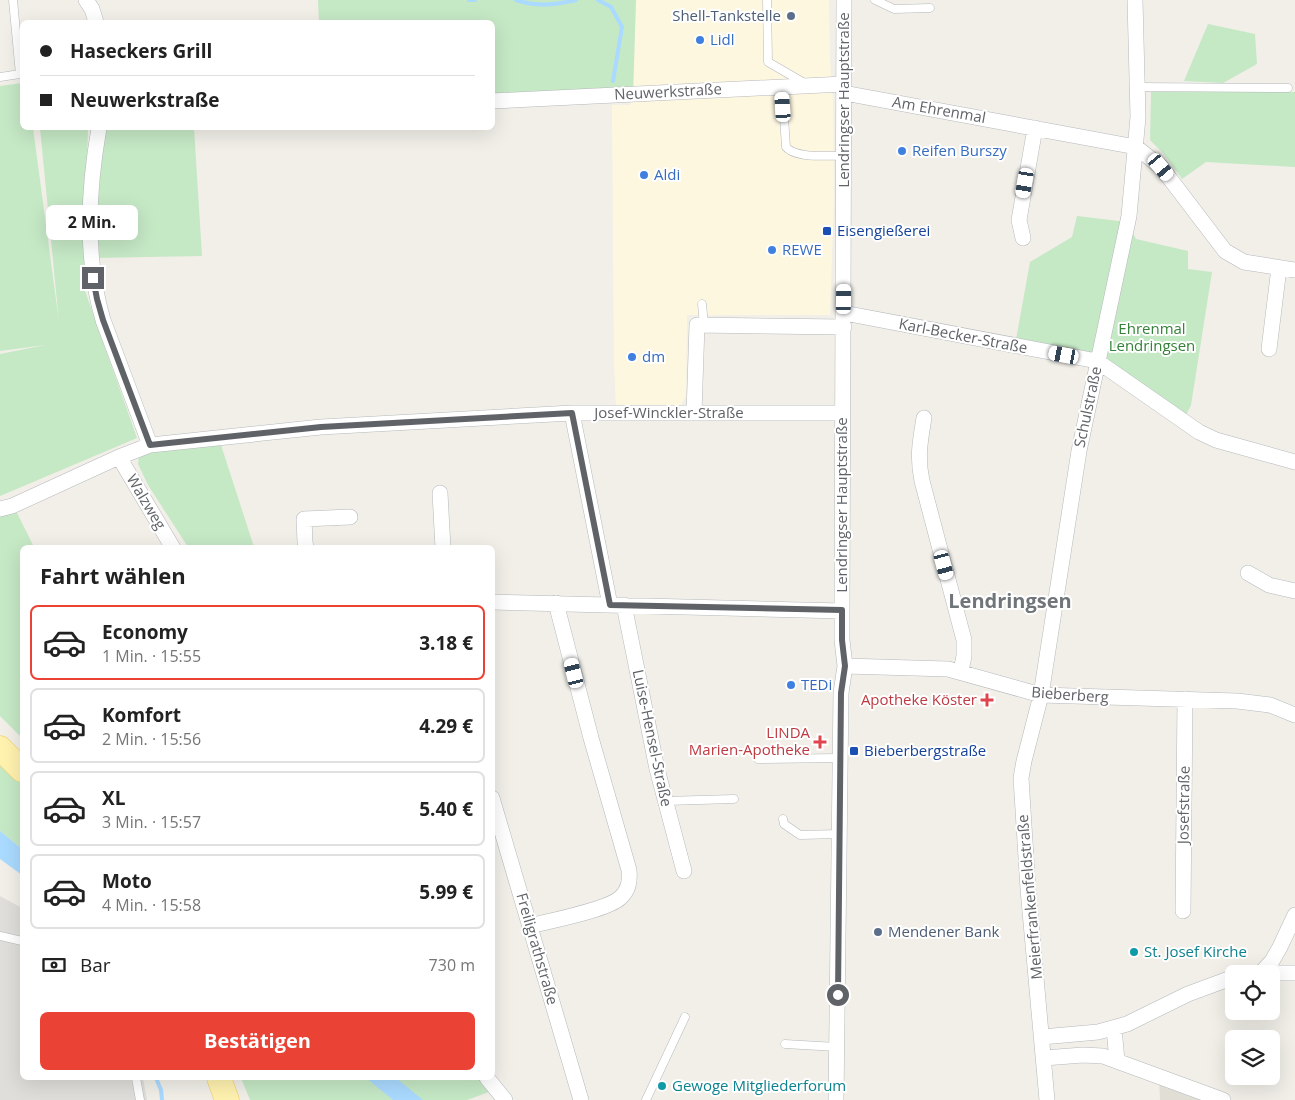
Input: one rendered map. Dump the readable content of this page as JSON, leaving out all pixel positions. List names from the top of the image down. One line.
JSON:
{"streets":{"street":["Neuwerkstraße","Lendringser Hauptstraße","Am Ehrenmal","Karl-Becker-Straße","Schulstraße","Josef-Winckler-Straße","Walzweg","Bieberberg","Luise-Hensel-Straße","Josefstraße","Meierfrankenfeldstraße","Freiligrathstraße"]},"crossings":[["Neuwerkstraße","Lendringser Hauptstraße"],["Neuwerkstraße","Am Ehrenmal"],["Lendringser Hauptstraße","Am Ehrenmal"],["Lendringser Hauptstraße","Karl-Becker-Straße"],["Lendringser Hauptstraße","Josef-Winckler-Straße"],["Lendringser Hauptstraße","Bieberberg"],["Am Ehrenmal","Schulstraße"],["Karl-Becker-Straße","Schulstraße"],["Schulstraße","Bieberberg"],["Schulstraße","Meierfrankenfeldstraße"],["Josef-Winckler-Straße","Walzweg"],["Josef-Winckler-Straße","Luise-Hensel-Straße"],["Bieberberg","Josefstraße"],["Bieberberg","Meierfrankenfeldstraße"]],"districts":["Lendringsen"],"parks":["Ehrenmal Lendringsen"],"places":{"other":["Shell-Tankstelle","Lidl","Reifen Burszy","Aldi","REWE","dm","TEDi","Mendener Bank","St. Josef Kirche","Gewoge Mitgliederforum"],"transit":["Eisengießerei","Bieberbergstraße"],"health":["Apotheke Köster","LINDA Marien-Apotheke"]},"page":{"banner":["Haseckers Grill","Neuwerkstraße"],"bubble":"2 Min.","heading":"Fahrt wählen","list":[{"name":"Economy","note":"1 Min. · 15:55","value":"3.18 €"},{"name":"Komfort","note":"2 Min. · 15:56","value":"4.29 €"},{"name":"XL","note":"3 Min. · 15:57","value":"5.40 €"},{"name":"Moto","note":"4 Min. · 15:58","value":"5.99 €"}],"pay":["Bar","730 m"],"buttons":"Bestätigen"}}
